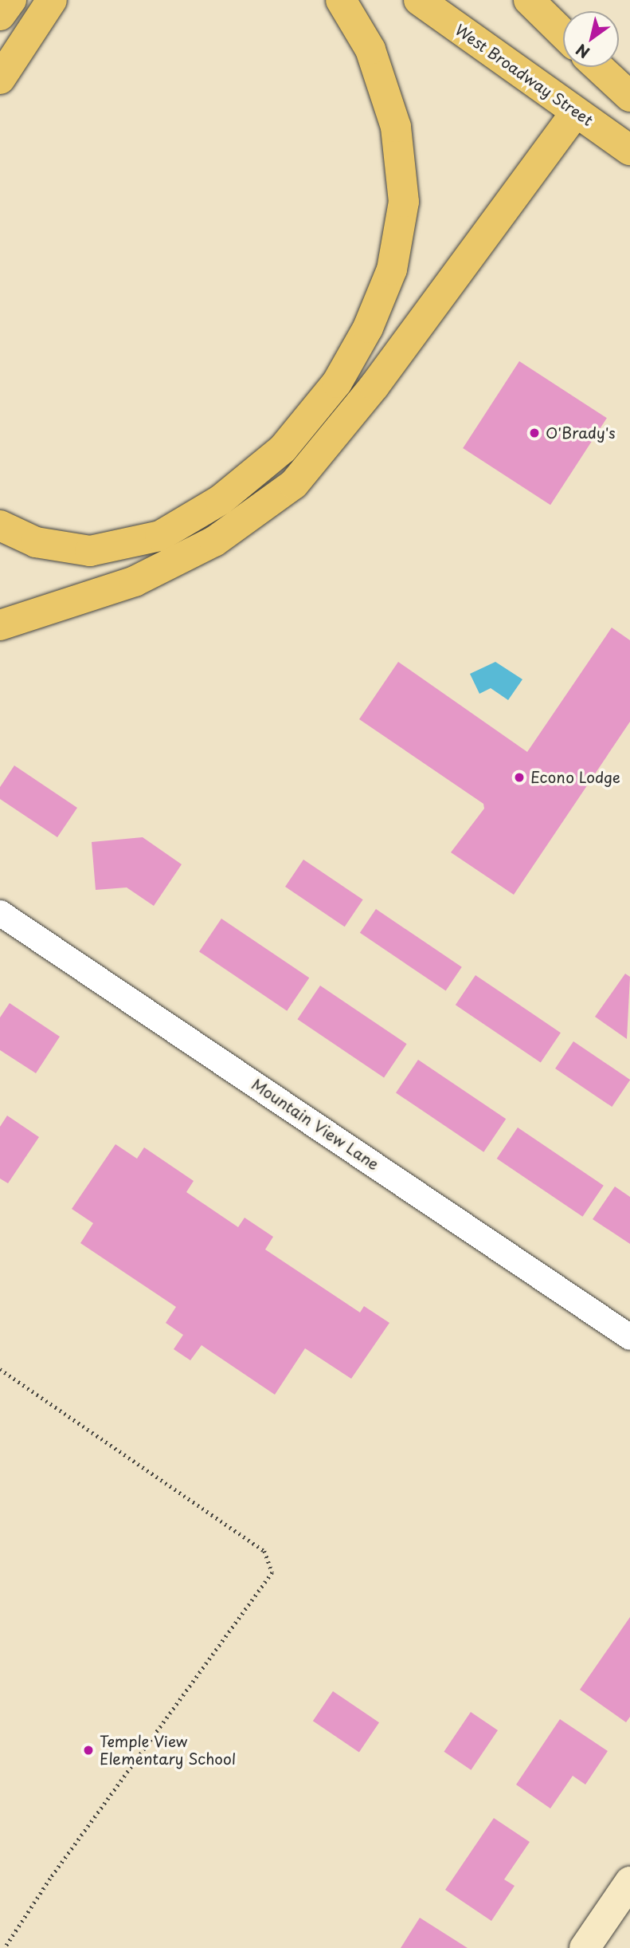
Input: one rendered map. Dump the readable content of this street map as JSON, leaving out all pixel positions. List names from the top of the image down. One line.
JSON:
{"streets":{"main road":["West Broadway Street"],"street":["Mountain View Lane"]},"places":["O'Brady's","Econo Lodge","Temple View Elementary School"],"north":"bottom left"}
